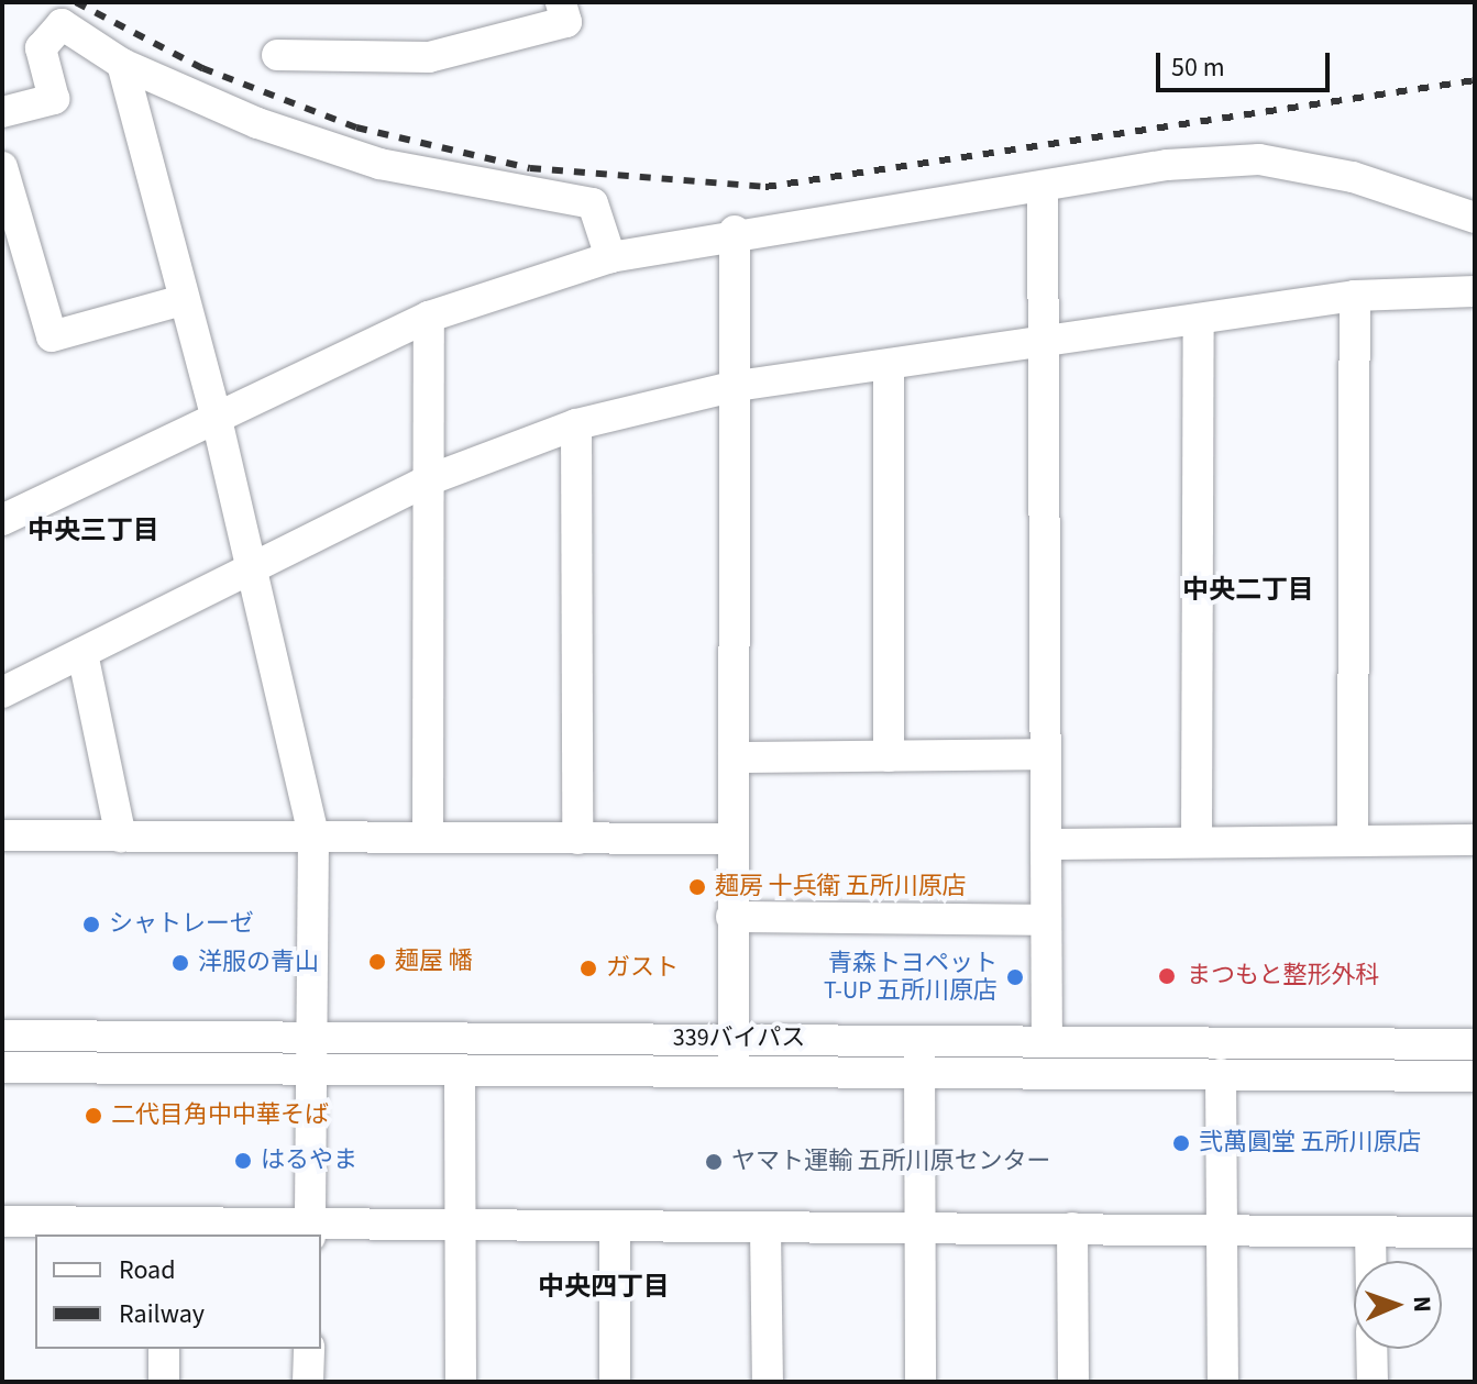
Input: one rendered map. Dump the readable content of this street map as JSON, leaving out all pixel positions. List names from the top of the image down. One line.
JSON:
{"streets":{"street":["339バイパス"]},"districts":["中央三丁目","中央二丁目","中央四丁目"],"places":["麺房 十兵衛 五所川原店","シャトレーゼ","麺屋 幡","洋服の青山","ガスト","まつもと整形外科","青森トヨペット T-UP 五所川原店","二代目角中中華そば","弐萬圓堂 五所川原店","はるやま","ヤマト運輸 五所川原センター"],"legend":["Road","Railway"],"scale_bar":"50 m","north":"right"}
